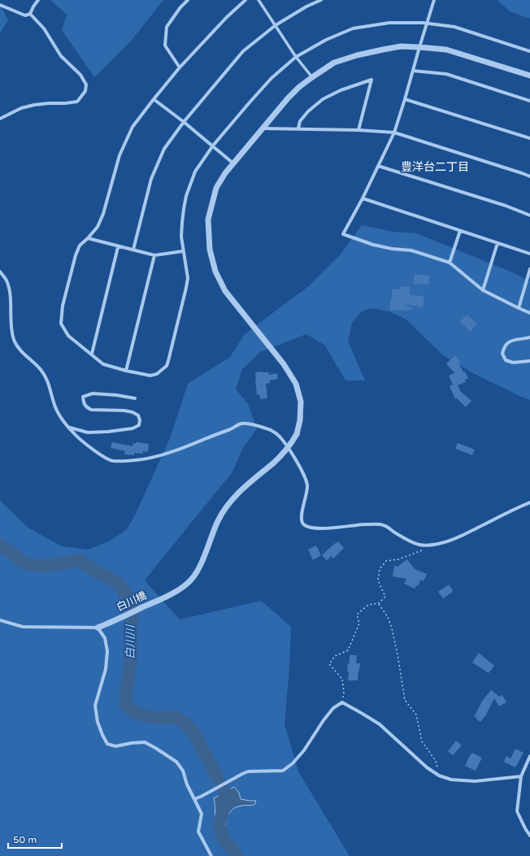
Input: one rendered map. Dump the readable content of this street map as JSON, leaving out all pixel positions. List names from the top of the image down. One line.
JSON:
{"streets":{"street":["白川橋"]},"districts":["豊洋台二丁目"],"water":["白川川"],"scale_bar":"50 m"}
